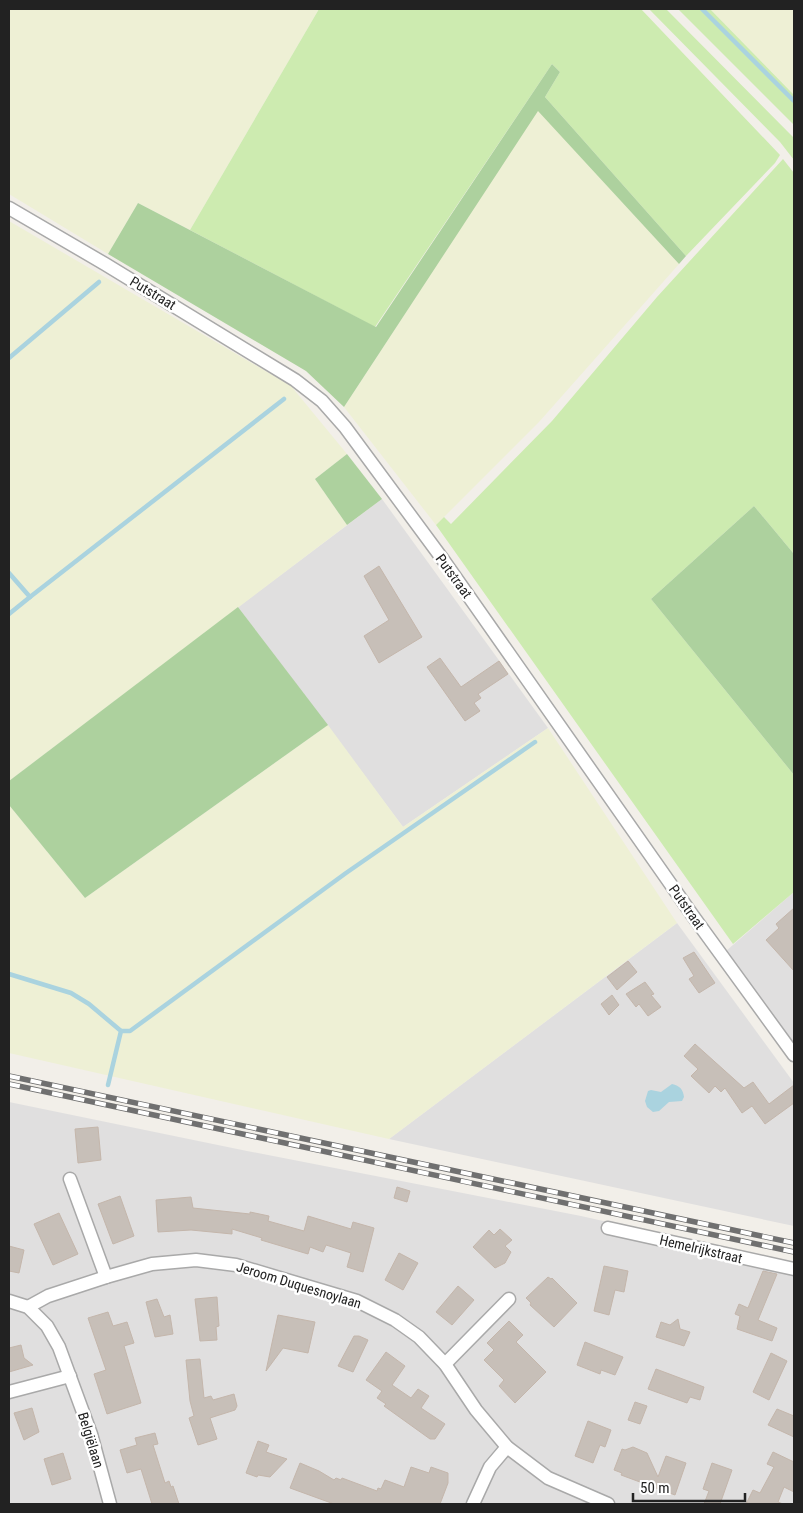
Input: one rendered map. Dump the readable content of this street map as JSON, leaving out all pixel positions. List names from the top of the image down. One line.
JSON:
{"streets":{"street":["Putstraat","Hemelrijkstraat","Jeroom Duquesnoylaan","Belgiëlaan"]},"crossings":[["Jeroom Duquesnoylaan","Belgiëlaan"]],"scale_bar":"50 m"}
